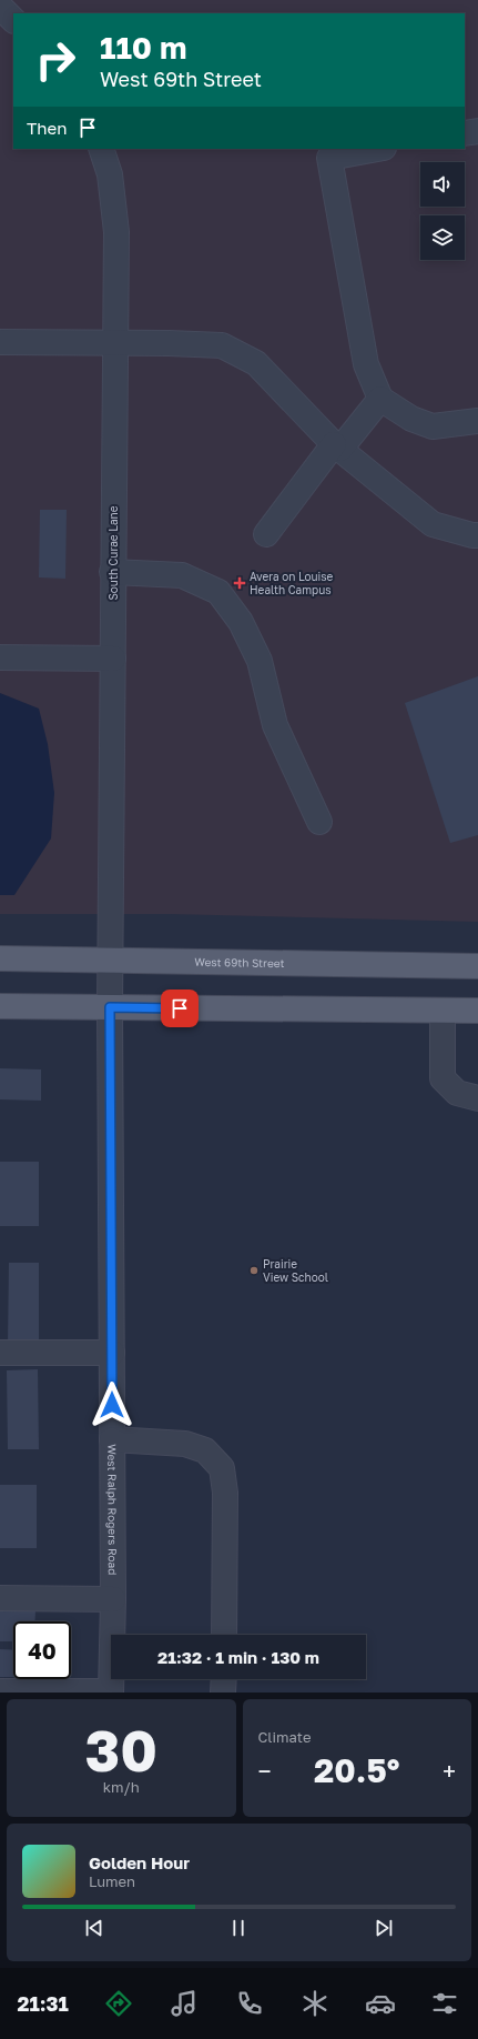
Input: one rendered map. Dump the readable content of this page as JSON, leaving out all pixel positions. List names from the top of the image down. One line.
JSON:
{"streets":{"main road":["West 69th Street"],"street":["South Curae Lane","West Ralph Rogers Road"]},"crossings":[["South Curae Lane","West 69th Street"],["South Curae Lane","West Ralph Rogers Road"]],"places":{"health":["Avera on Louise Health Campus"],"other":["Prairie View School"]},"page":{"turn":["110 m","West 69th Street"],"then":"Then","limit":"40","trip":"21:32 · 1 min · 130 m","tile":[["30","km/h"],"Climate"],"heat":["−","20.5°","+"],"song":["Golden Hour","Lumen"],"tabs":"21:31"}}
